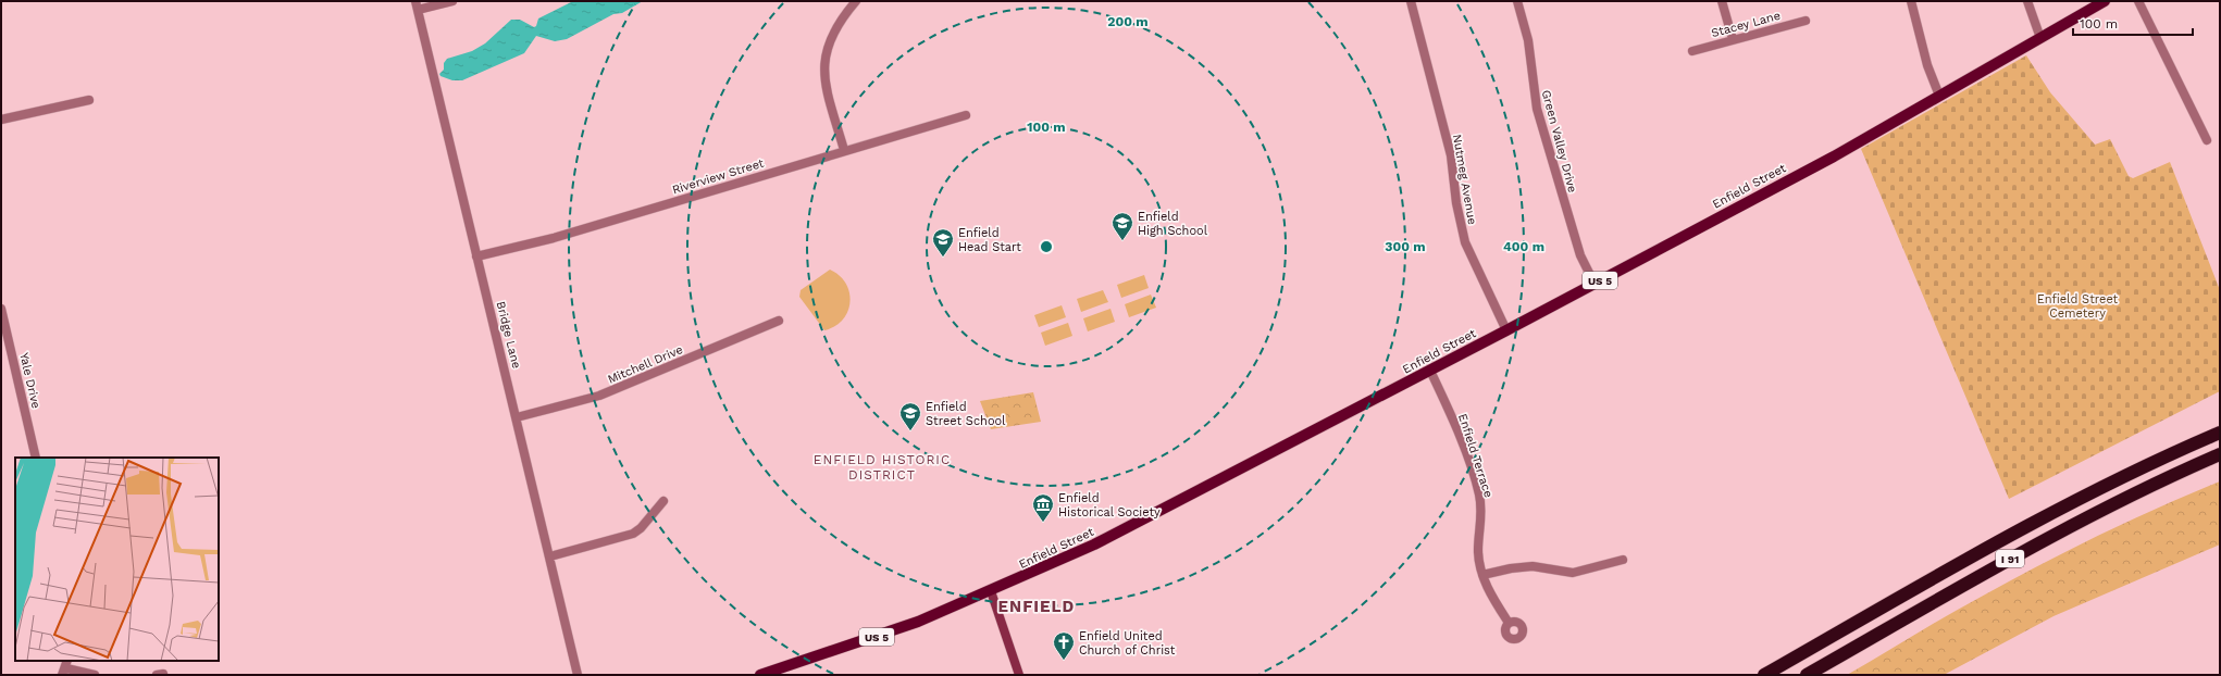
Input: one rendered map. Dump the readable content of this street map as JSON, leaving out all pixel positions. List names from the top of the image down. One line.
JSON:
{"streets":{"highway":["I 91"],"main road":["Enfield Street","US 5"],"street":["Stacey Lane","Green Valley Drive","Riverview Street","Nutmeg Avenue","Bridge Lane","Mitchell Drive","Yale Drive","Enfield Terrace"]},"crossings":[["Green Valley Drive","Enfield Street"],["Riverview Street","Bridge Lane"],["Nutmeg Avenue","Enfield Street"],["Enfield Street","Enfield Terrace"],["Bridge Lane","Mitchell Drive"]],"districts":["ENFIELD HISTORIC DISTRICT","ENFIELD"],"parks":["Enfield Street Cemetery"],"places":{"school or university":["Enfield High School","Enfield Head Start","Enfield Street School"],"museum":["Enfield Historical Society"],"church":["Enfield United Church of Christ"]},"scale_bar":"100 m","rings":["200 m","100 m","300 m","400 m"]}
